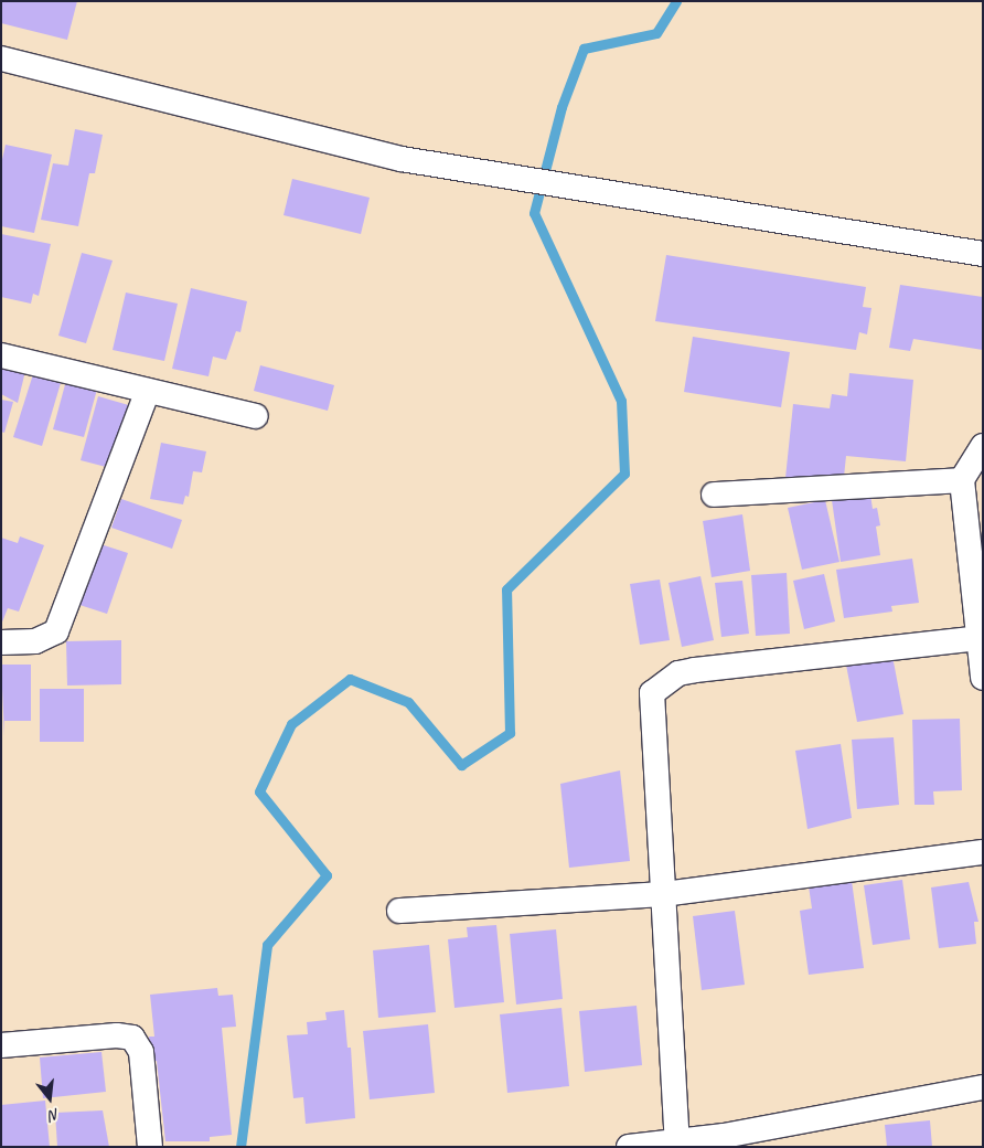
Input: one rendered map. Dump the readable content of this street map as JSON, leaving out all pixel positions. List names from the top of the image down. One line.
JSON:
{"north":"bottom"}
